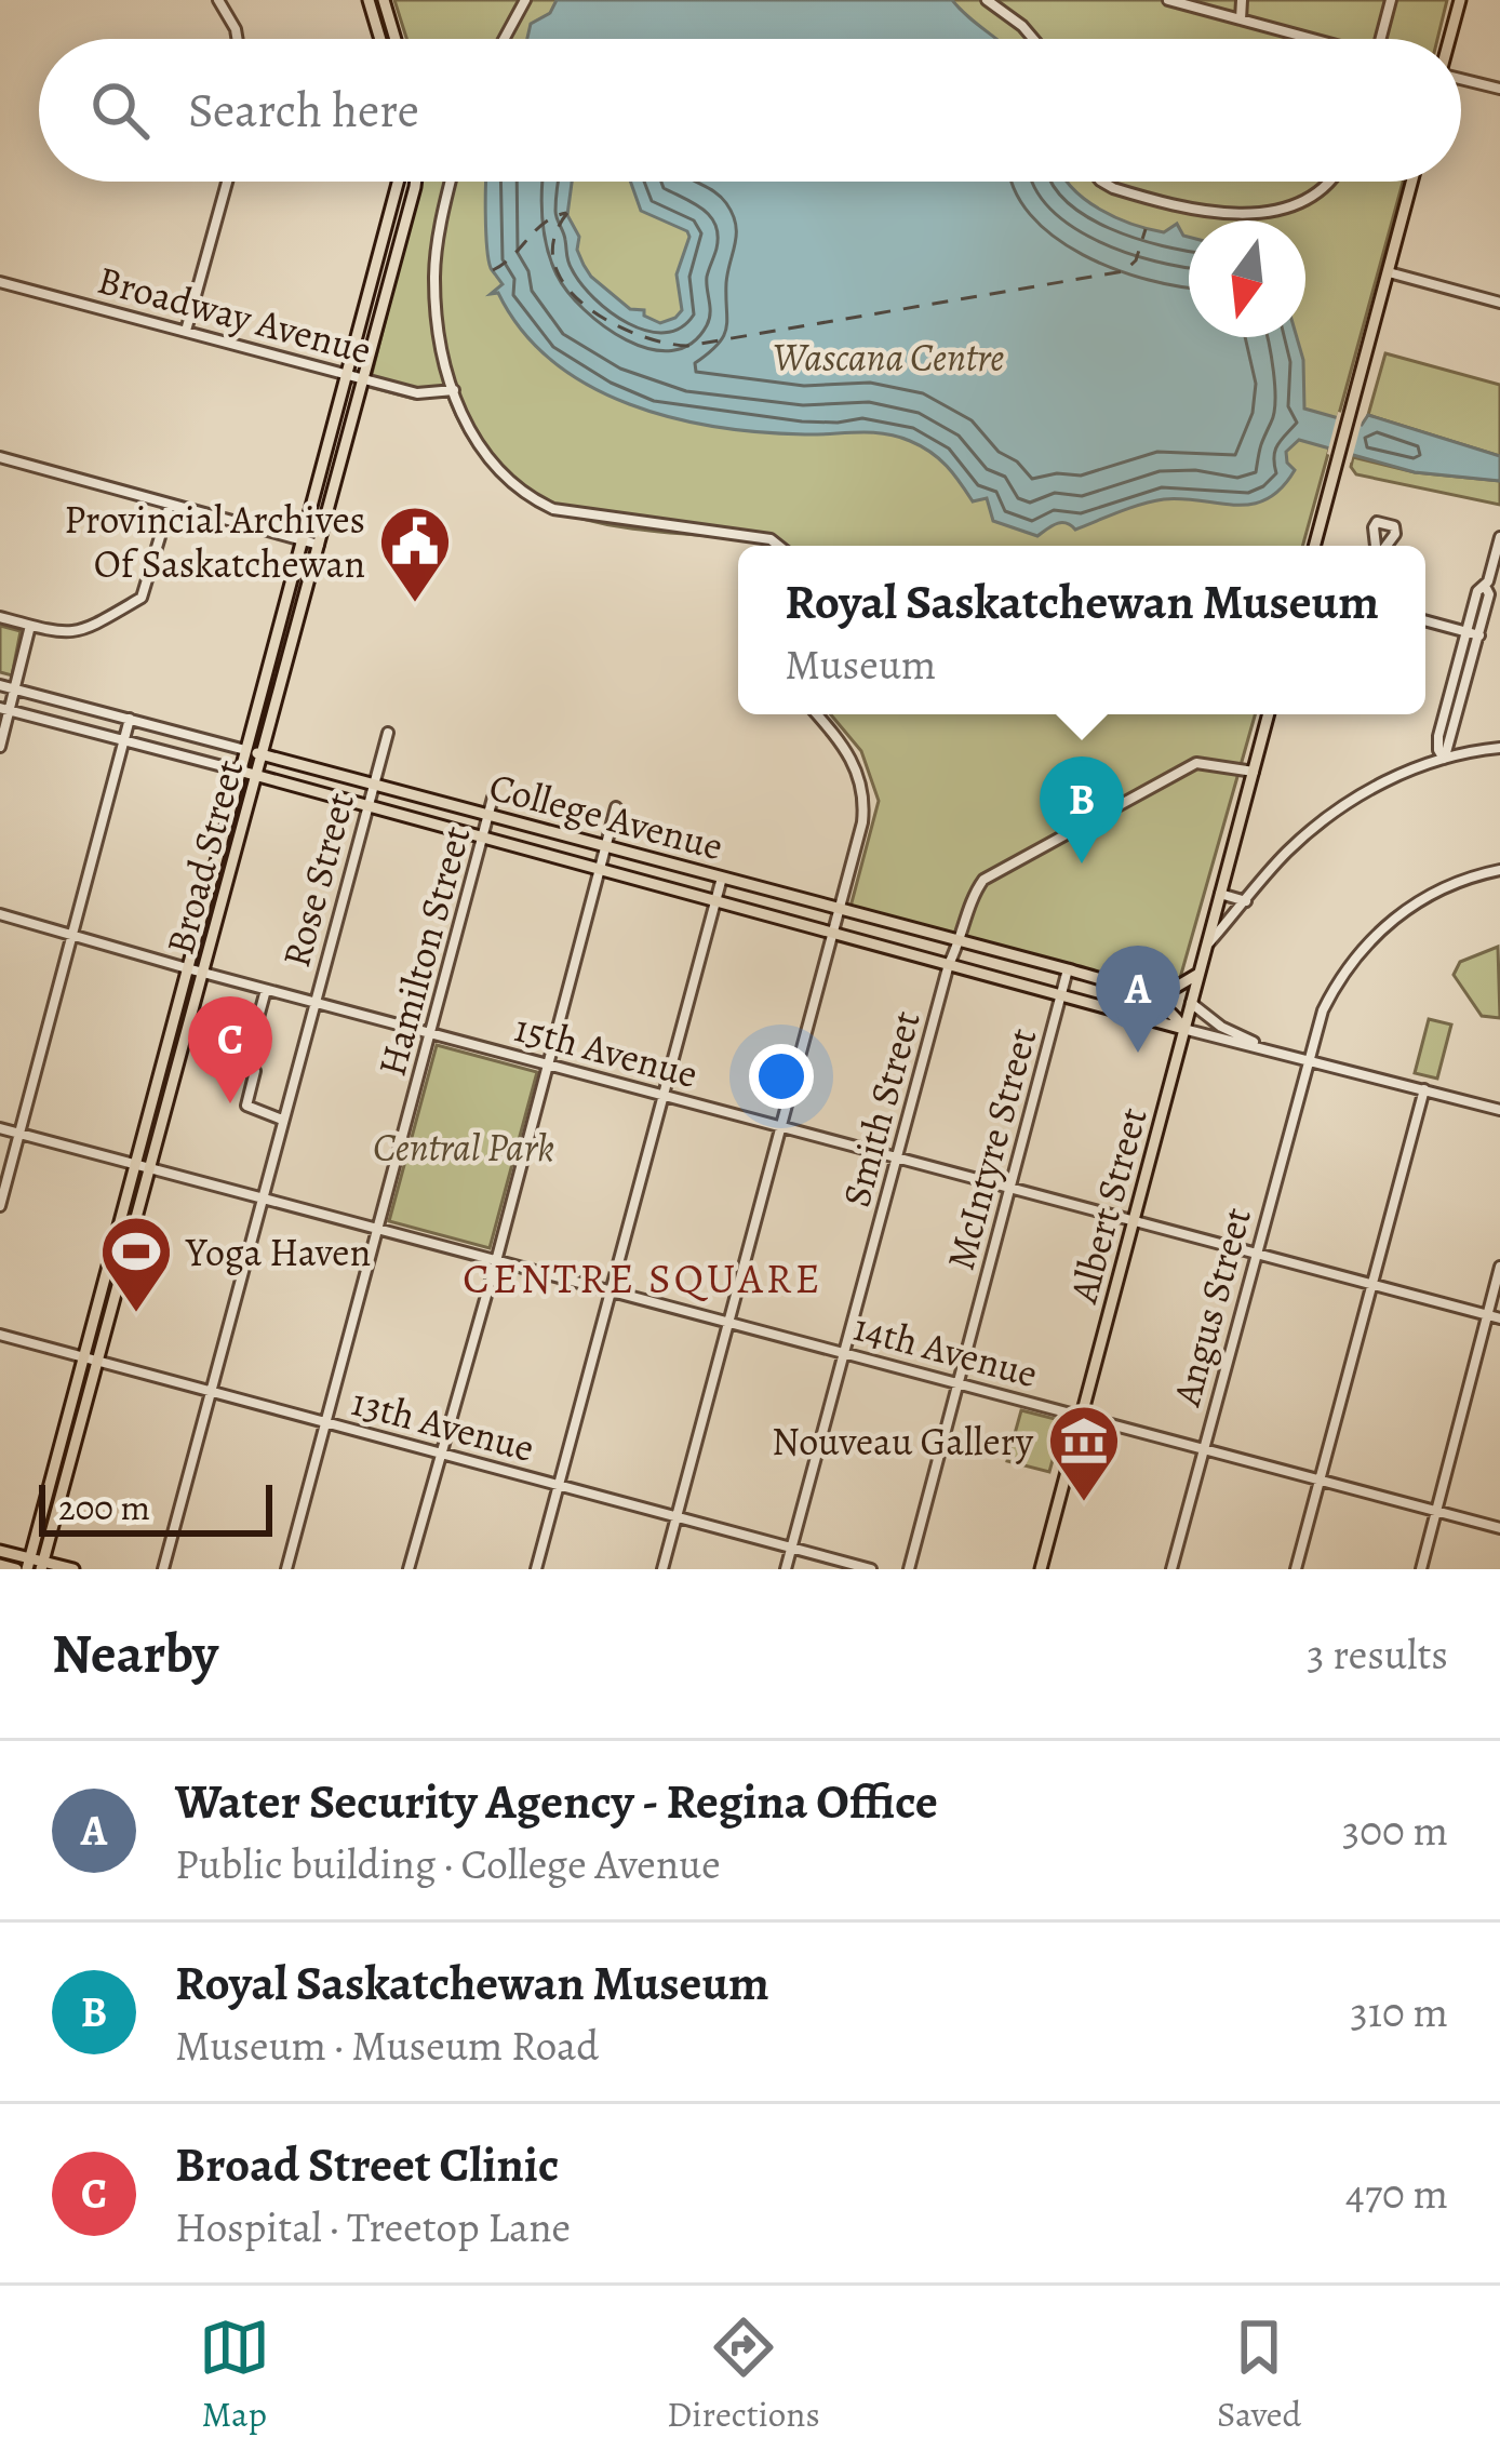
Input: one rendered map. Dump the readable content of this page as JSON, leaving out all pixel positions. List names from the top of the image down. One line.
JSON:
{"streets":{"main road":["College Avenue","Broad Street","Albert Street"],"street":["Broadway Avenue","Rose Street","Hamilton Street","15th Avenue","Smith Street","McIntyre Street","Angus Street","14th Avenue","13th Avenue"]},"crossings":[["Broadway Avenue","Broad Street"],["College Avenue","Broad Street"],["College Avenue","Rose Street"],["College Avenue","Hamilton Street"],["College Avenue","Smith Street"],["College Avenue","McIntyre Street"],["College Avenue","Albert Street"],["College Avenue","Angus Street"],["Broad Street","15th Avenue"],["Broad Street","14th Avenue"],["Broad Street","13th Avenue"],["Rose Street","15th Avenue"],["Rose Street","14th Avenue"],["Rose Street","13th Avenue"],["Hamilton Street","15th Avenue"],["Hamilton Street","14th Avenue"],["Hamilton Street","13th Avenue"],["15th Avenue","Smith Street"],["15th Avenue","McIntyre Street"],["15th Avenue","Albert Street"],["15th Avenue","Angus Street"],["Smith Street","Albert Street"],["Smith Street","14th Avenue"],["Smith Street","13th Avenue"],["McIntyre Street","14th Avenue"],["Albert Street","14th Avenue"],["Angus Street","14th Avenue"]],"districts":["CENTRE SQUARE"],"parks":["Wascana Centre","Central Park"],"places":{"public building":["Provincial Archives Of Saskatchewan"],"sports":["Yoga Haven"],"museum":["Nouveau Gallery"]},"scale_bar":"200 m","north":"bottom","page":{"search":"Search here","popup":["Royal Saskatchewan Museum","Museum"],"pins":["B","A","C"],"scale":"200 m","heading":["Nearby","3 results"],"list":[{"mark":"A","name":"Water Security Agency - Regina Office","note":"Public building · College Avenue","value":"300 m"},{"mark":"B","name":"Royal Saskatchewan Museum","note":"Museum · Museum Road","value":"310 m"},{"mark":"C","name":"Broad Street Clinic","note":"Hospital · Treetop Lane","value":"470 m"}],"nav":["Map","Directions","Saved"]}}
